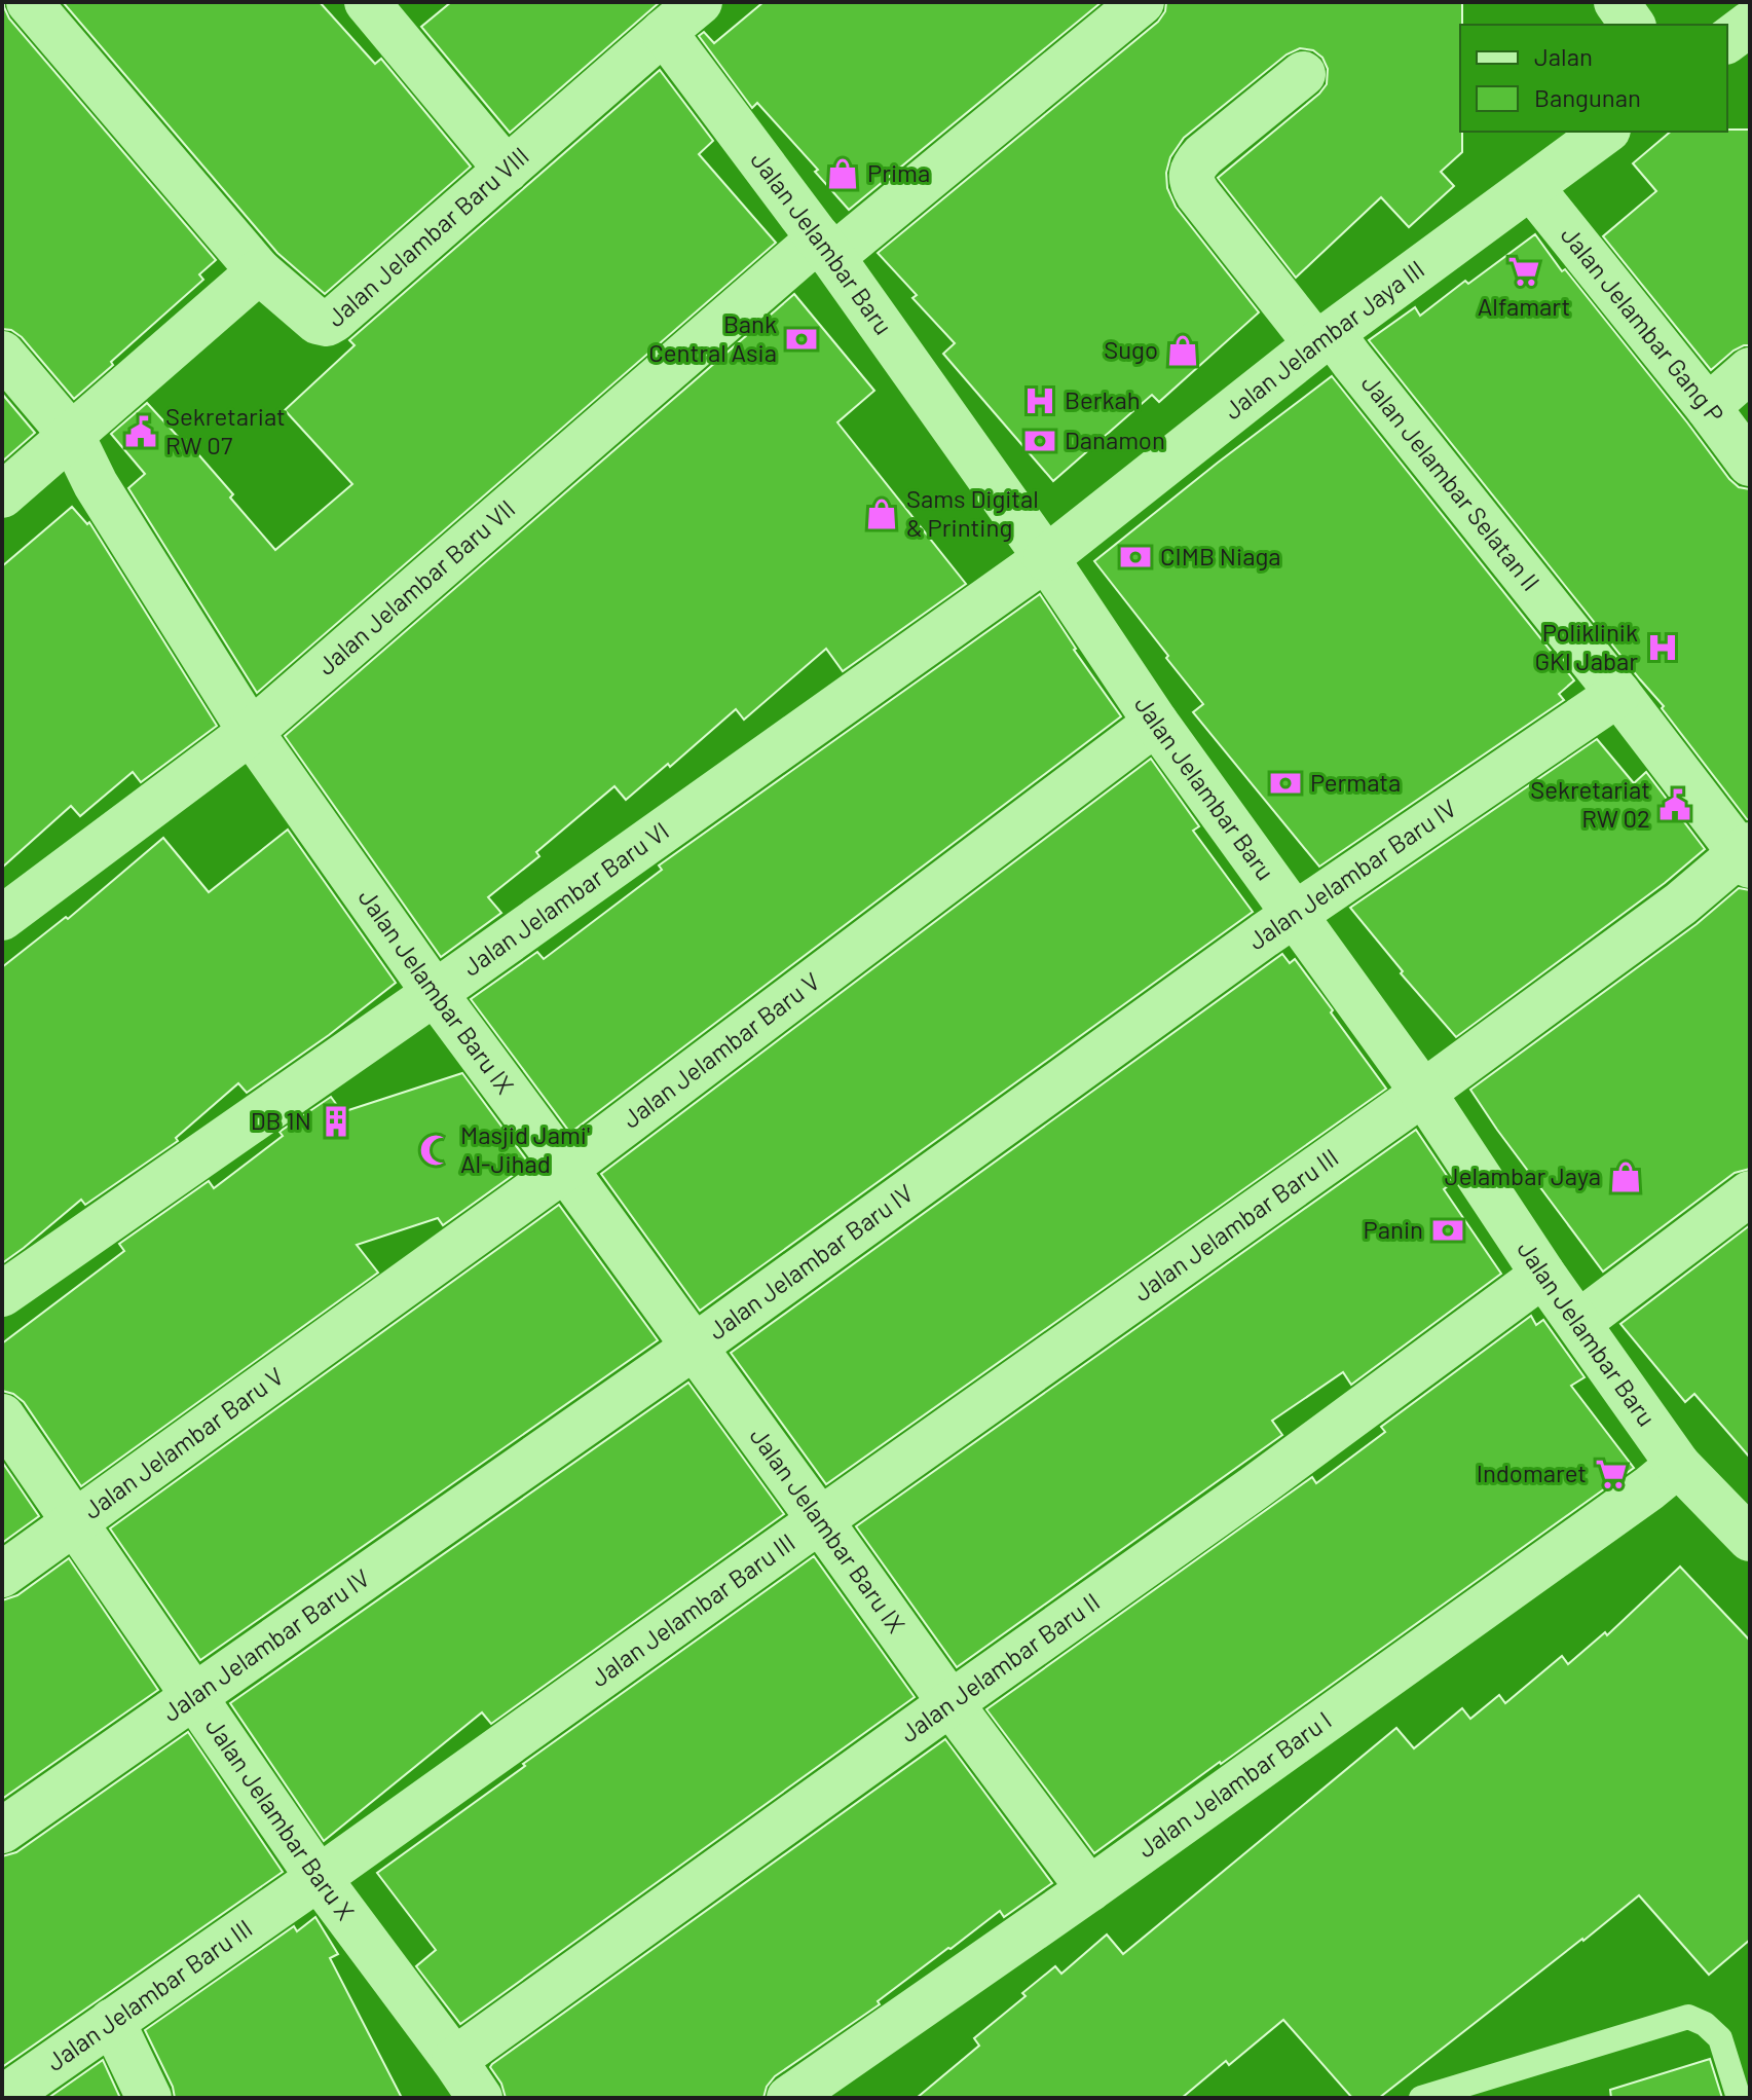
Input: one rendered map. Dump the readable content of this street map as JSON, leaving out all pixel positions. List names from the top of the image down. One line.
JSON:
{"streets":{"street":["Jalan Jelambar Baru VIII","Jalan Jelambar Baru","Jalan Jelambar Gang P","Jalan Jelambar Jaya III","Jalan Jelambar Selatan II","Jalan Jelambar Baru VII","Jalan Jelambar Baru IV","Jalan Jelambar Baru VI","Jalan Jelambar Baru IX","Jalan Jelambar Baru V","Jalan Jelambar Baru III","Jalan Jelambar Baru II","Jalan Jelambar Baru I","Jalan Jelambar Baru X"]},"crossings":[["Jalan Jelambar Baru VIII","Jalan Jelambar Baru"],["Jalan Jelambar Baru","Jalan Jelambar Jaya III"],["Jalan Jelambar Baru","Jalan Jelambar Baru VII"],["Jalan Jelambar Baru","Jalan Jelambar Baru IV"],["Jalan Jelambar Baru","Jalan Jelambar Baru VI"],["Jalan Jelambar Baru","Jalan Jelambar Baru V"],["Jalan Jelambar Baru","Jalan Jelambar Baru III"],["Jalan Jelambar Baru","Jalan Jelambar Baru II"],["Jalan Jelambar Baru","Jalan Jelambar Baru I"],["Jalan Jelambar Gang P","Jalan Jelambar Jaya III"],["Jalan Jelambar Jaya III","Jalan Jelambar Selatan II"],["Jalan Jelambar Jaya III","Jalan Jelambar Baru VI"],["Jalan Jelambar Selatan II","Jalan Jelambar Baru IV"],["Jalan Jelambar Selatan II","Jalan Jelambar Baru III"],["Jalan Jelambar Baru VII","Jalan Jelambar Baru IX"],["Jalan Jelambar Baru IV","Jalan Jelambar Baru IX"],["Jalan Jelambar Baru IV","Jalan Jelambar Baru X"],["Jalan Jelambar Baru VI","Jalan Jelambar Baru IX"],["Jalan Jelambar Baru IX","Jalan Jelambar Baru V"],["Jalan Jelambar Baru IX","Jalan Jelambar Baru III"],["Jalan Jelambar Baru IX","Jalan Jelambar Baru II"],["Jalan Jelambar Baru IX","Jalan Jelambar Baru I"],["Jalan Jelambar Baru V","Jalan Jelambar Baru X"],["Jalan Jelambar Baru III","Jalan Jelambar Baru X"],["Jalan Jelambar Baru II","Jalan Jelambar Baru X"]],"places":{"shop":["Prima","Sugo","Sams Digital & Printing","Jelambar Jaya"],"supermarket":["Alfamart","Indomaret"],"bank":["Bank Central Asia","Danamon","CIMB Niaga","Permata","Panin"],"hospital":["Berkah","Poliklinik GKI Jabar"],"public building":["Sekretariat RW 07","Sekretariat RW 02"],"building":["DB 1N"],"mosque":["Masjid Jami' Al-Jihad"]},"legend":["Jalan","Bangunan"]}
